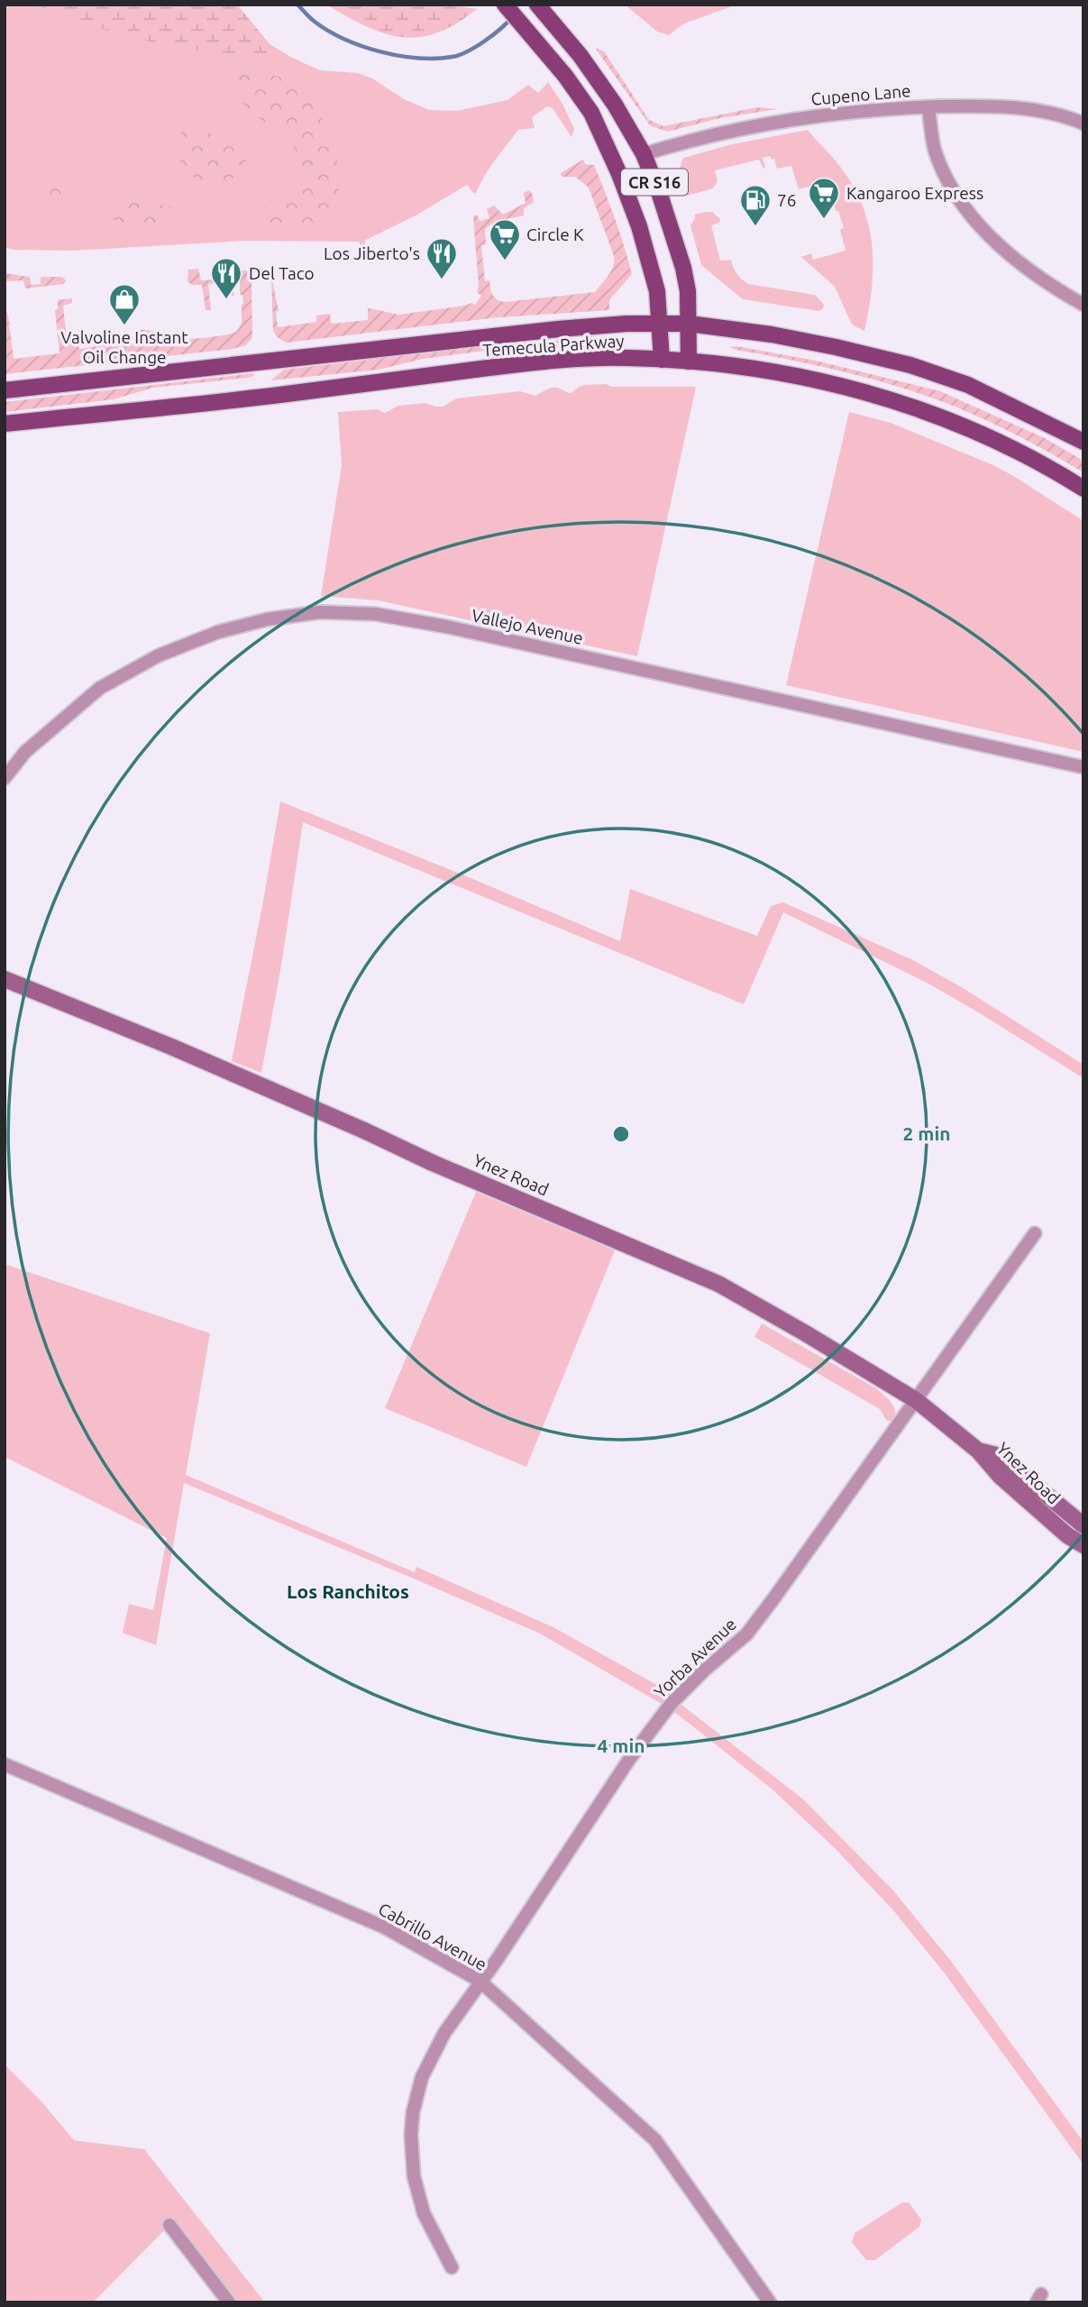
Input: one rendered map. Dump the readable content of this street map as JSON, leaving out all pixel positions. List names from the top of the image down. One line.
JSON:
{"streets":{"main road":["CR S16","Temecula Parkway","Ynez Road"],"street":["Cupeno Lane","Vallejo Avenue","Yorba Avenue","Cabrillo Avenue"]},"crossings":[["Cupeno Lane","CR S16"],["CR S16","Temecula Parkway"],["Ynez Road","Yorba Avenue"],["Yorba Avenue","Cabrillo Avenue"]],"districts":["Los Ranchitos"],"places":{"supermarket":["Kangaroo Express","Circle K"],"fuel station":["76"],"restaurant":["Los Jiberto's","Del Taco"],"shop":["Valvoline Instant Oil Change"]},"rings":["2 min","4 min"]}
